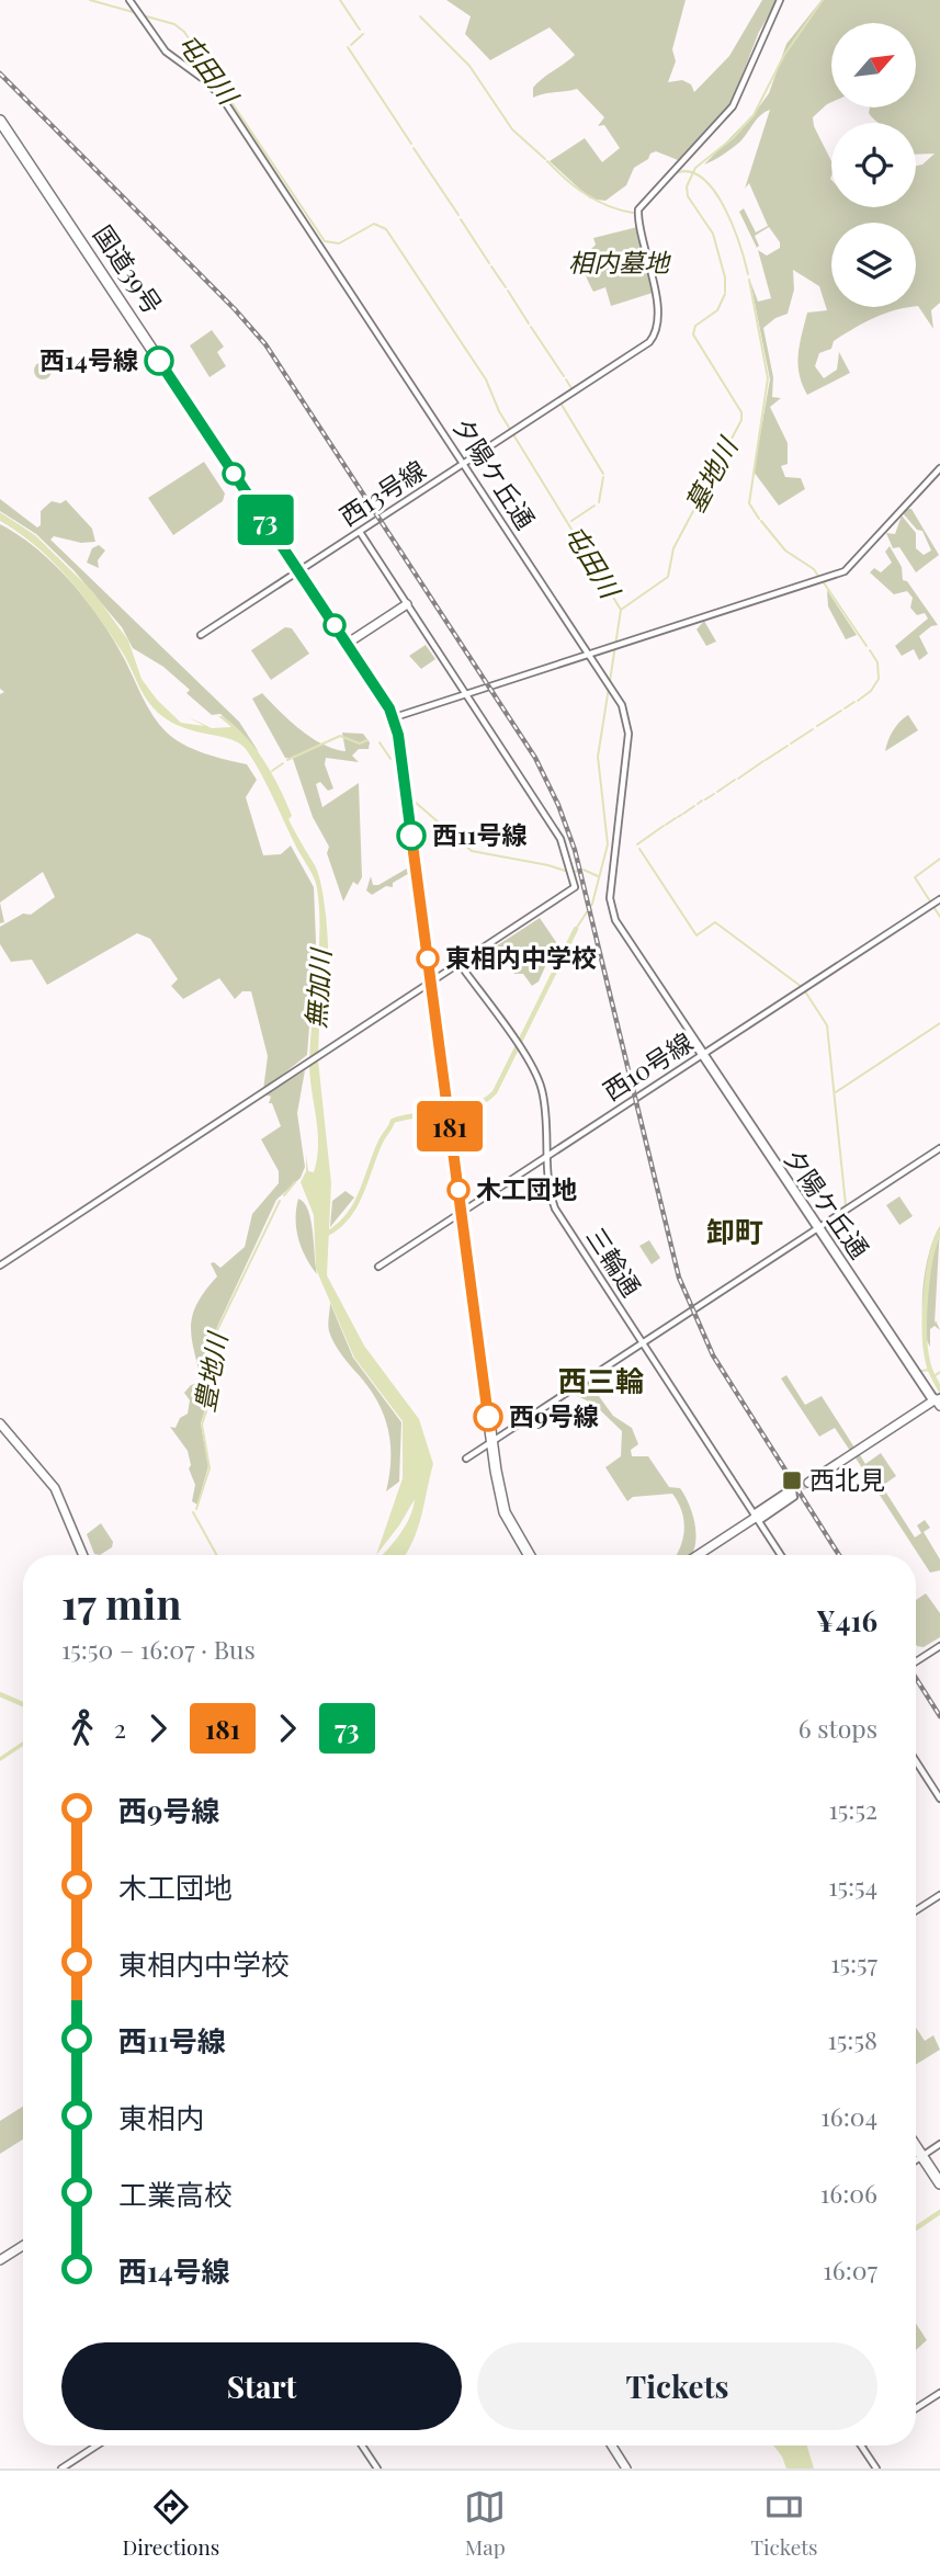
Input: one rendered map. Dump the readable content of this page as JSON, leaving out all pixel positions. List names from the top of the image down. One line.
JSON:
{"streets":{"highway":["国道39号"],"main road":["夕陽ケ丘通"],"street":["西13号線","西10号線","三輪通"]},"crossings":[["国道39号","西13号線"],["夕陽ケ丘通","西13号線"],["夕陽ケ丘通","西10号線"],["西10号線","三輪通"]],"districts":["卸町","西三輪"],"water":["屯田川","墓地川","無加川","豊地川"],"parks":["相内墓地"],"places":{"other":["西14号線","西11号線","東相内中学校","木工団地","西9号線"],"transit":["西北見"]},"lines":["bus line 73","bus line 181"],"north":"top right","page":{"on_map":["181","73"],"heading":["17 min","15:50 – 16:07 · Bus","¥416"],"legs":["2","181","73","6 stops"],"list":[{"name":"西9号線","value":"15:52"},{"name":"木工団地","value":"15:54"},{"name":"東相内中学校","value":"15:57"},{"name":"西11号線","value":"15:58"},{"name":"東相内","value":"16:04"},{"name":"工業高校","value":"16:06"},{"name":"西14号線","value":"16:07"}],"buttons":["Start","Tickets"],"tabs":["Directions","Map","Tickets"]}}
